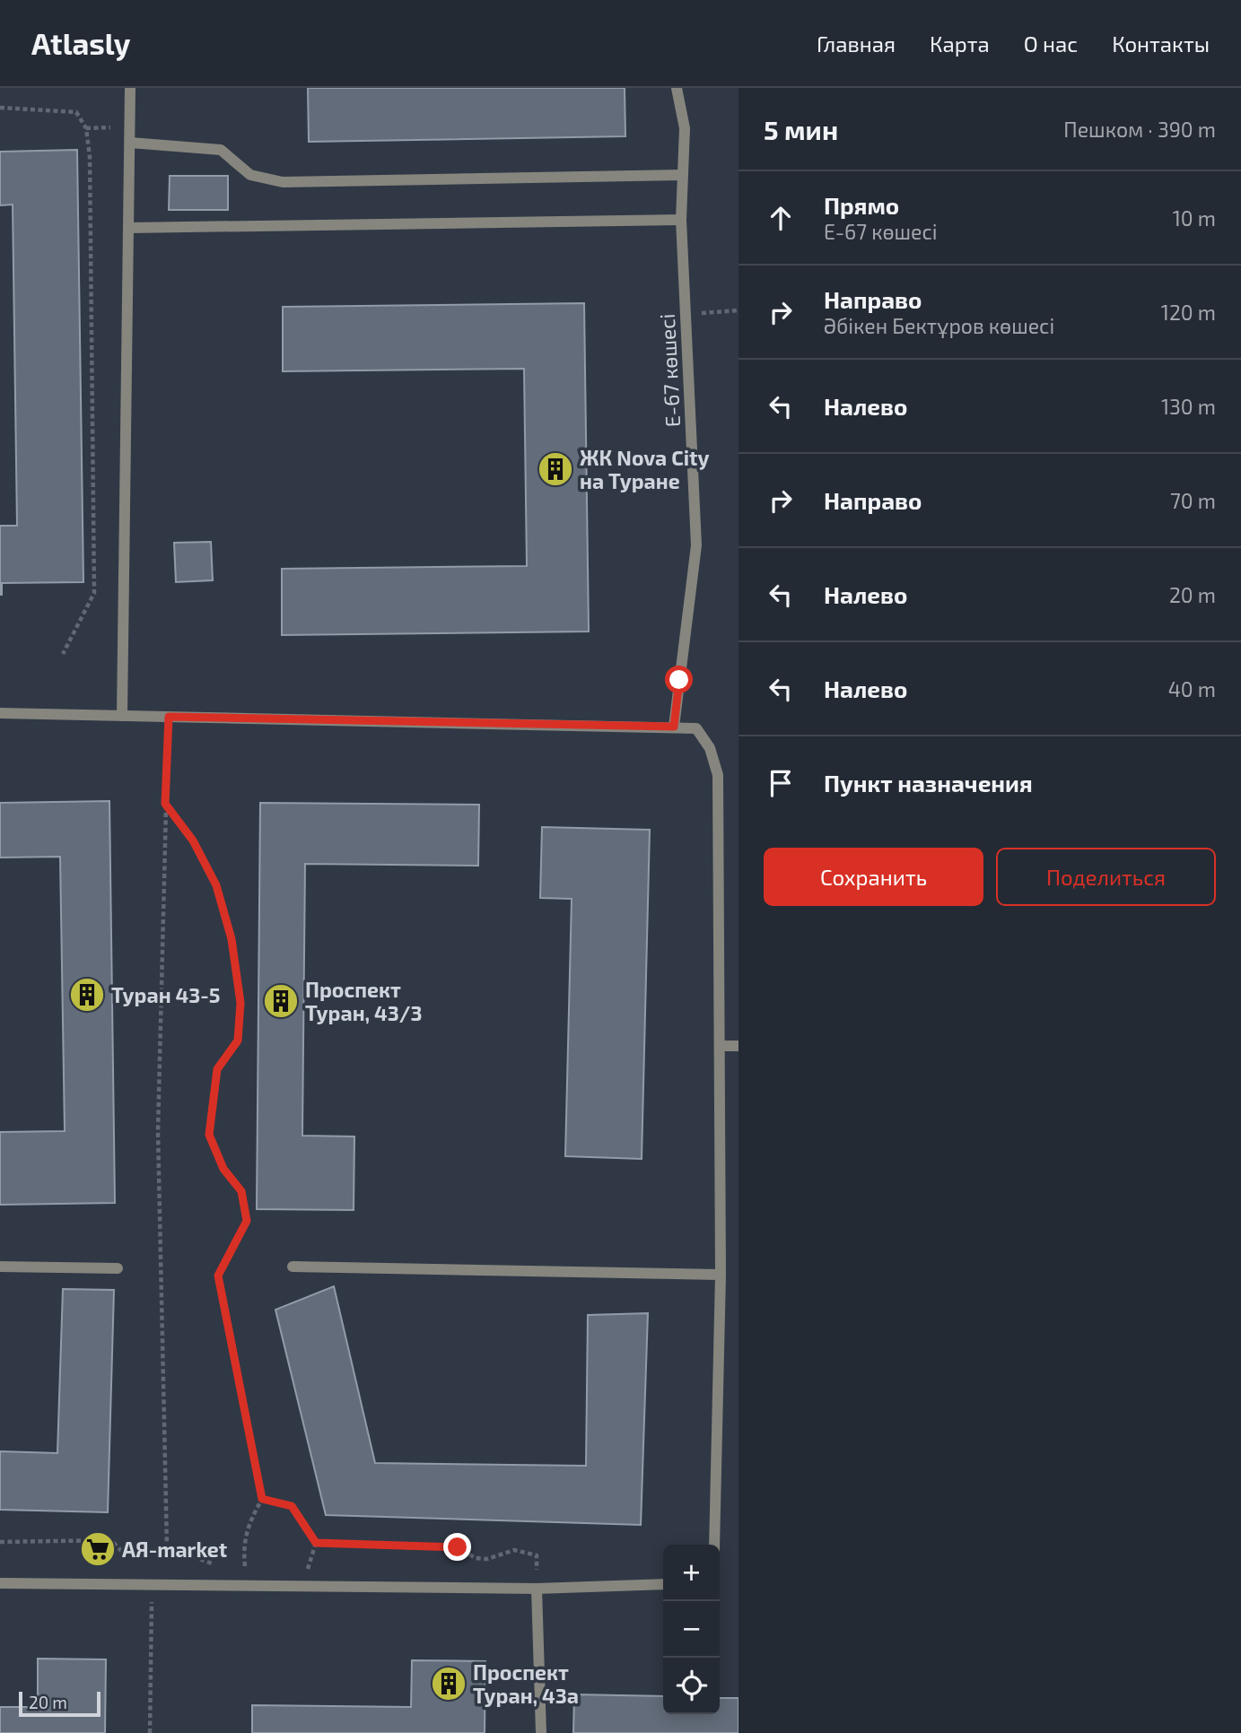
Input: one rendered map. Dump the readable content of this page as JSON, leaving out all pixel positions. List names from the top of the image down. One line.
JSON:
{"streets":{"street":["Е-67 көшесі"]},"places":{"building":["ЖК Nova City на Туране","Туран 43-5","Проспект Туран, 43/3","Проспект Туран, 43а"],"supermarket":["АЯ-market"]},"scale_bar":"20 m","page":{"header":"Atlasly","nav":["Главная","Карта","О нас","Контакты"],"heading":["5 мин","Пешком · 390 m"],"list":[["Прямо","Е-67 көшесі","10 m"],["Направо","Әбікен Бектұров көшесі","120 m"],["Налево","130 m"],["Направо","70 m"],["Налево","20 m"],["Налево","40 m"],"Пункт назначения"],"buttons":["Сохранить","Поделиться"],"map_buttons":["+","−"],"scale":"20 m"}}
